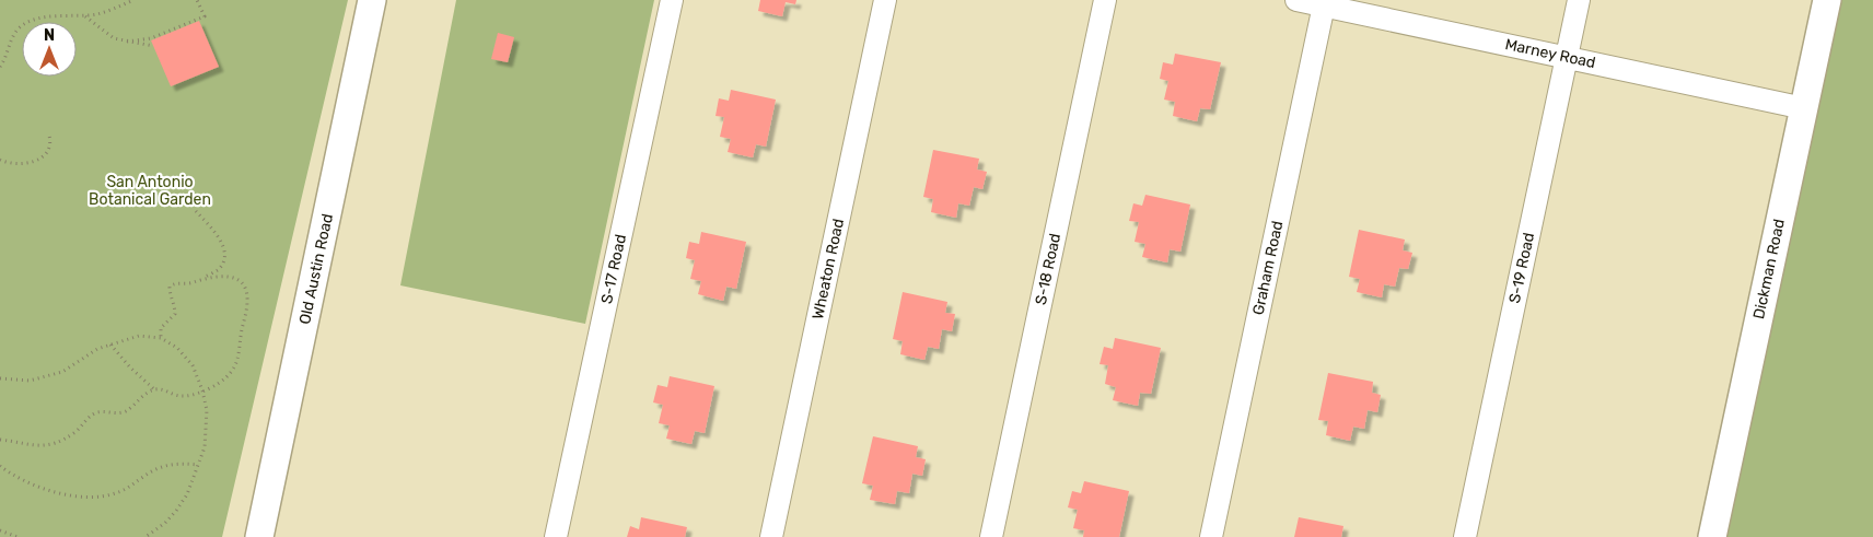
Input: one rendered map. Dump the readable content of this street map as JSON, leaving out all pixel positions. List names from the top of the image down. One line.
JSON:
{"streets":{"street":["Marney Road","Graham Road","S-19 Road","Old Austin Road","S-17 Road","Wheaton Road","S-18 Road","Dickman Road"]},"crossings":[["Marney Road","Graham Road"],["Marney Road","S-19 Road"],["Marney Road","Dickman Road"]],"parks":["San Antonio Botanical Garden"],"north":"top"}
